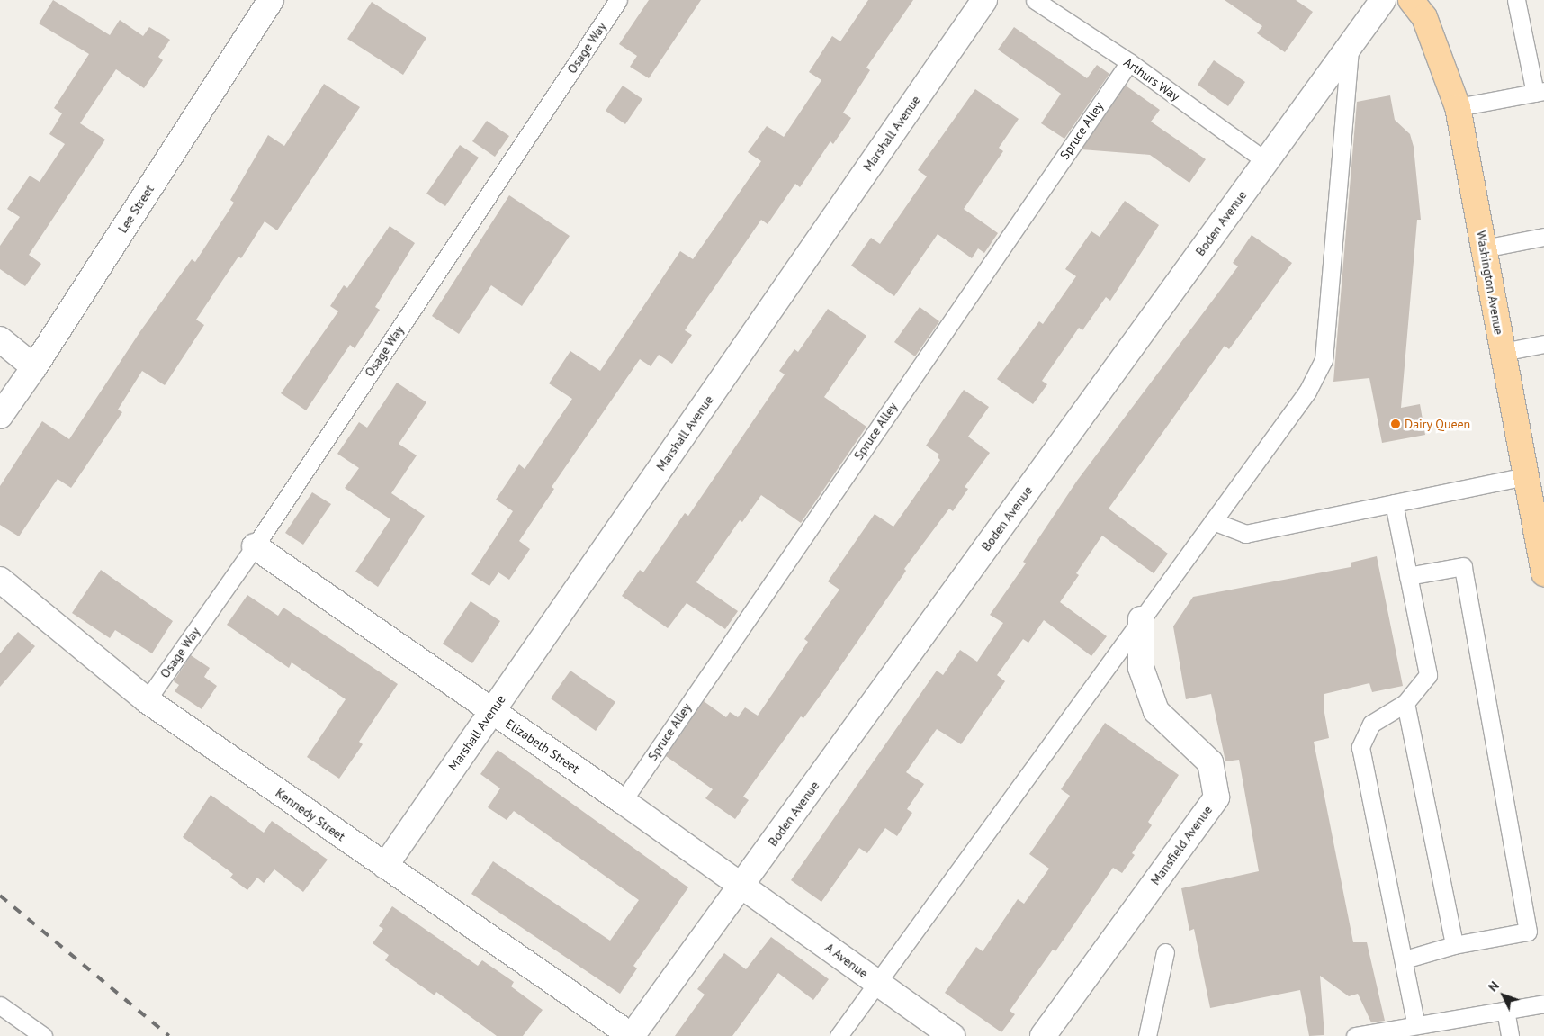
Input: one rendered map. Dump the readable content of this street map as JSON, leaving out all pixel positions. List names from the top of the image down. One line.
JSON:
{"streets":{"main road":["Washington Avenue"],"street":["Marshall Avenue","Lee Street","Boden Avenue","Elizabeth Street","Kennedy Street","Mansfield Avenue","A Avenue"],"lane":["Osage Way","Arthurs Way","Spruce Alley"]},"crossings":[["Osage Way","Elizabeth Street"],["Osage Way","Kennedy Street"],["Arthurs Way","Spruce Alley"],["Arthurs Way","Boden Avenue"],["Spruce Alley","Elizabeth Street"],["Marshall Avenue","Elizabeth Street"],["Marshall Avenue","Kennedy Street"],["Boden Avenue","Elizabeth Street"],["Boden Avenue","Kennedy Street"],["Boden Avenue","A Avenue"],["Elizabeth Street","A Avenue"]],"places":["Dairy Queen"],"north":"top left"}
